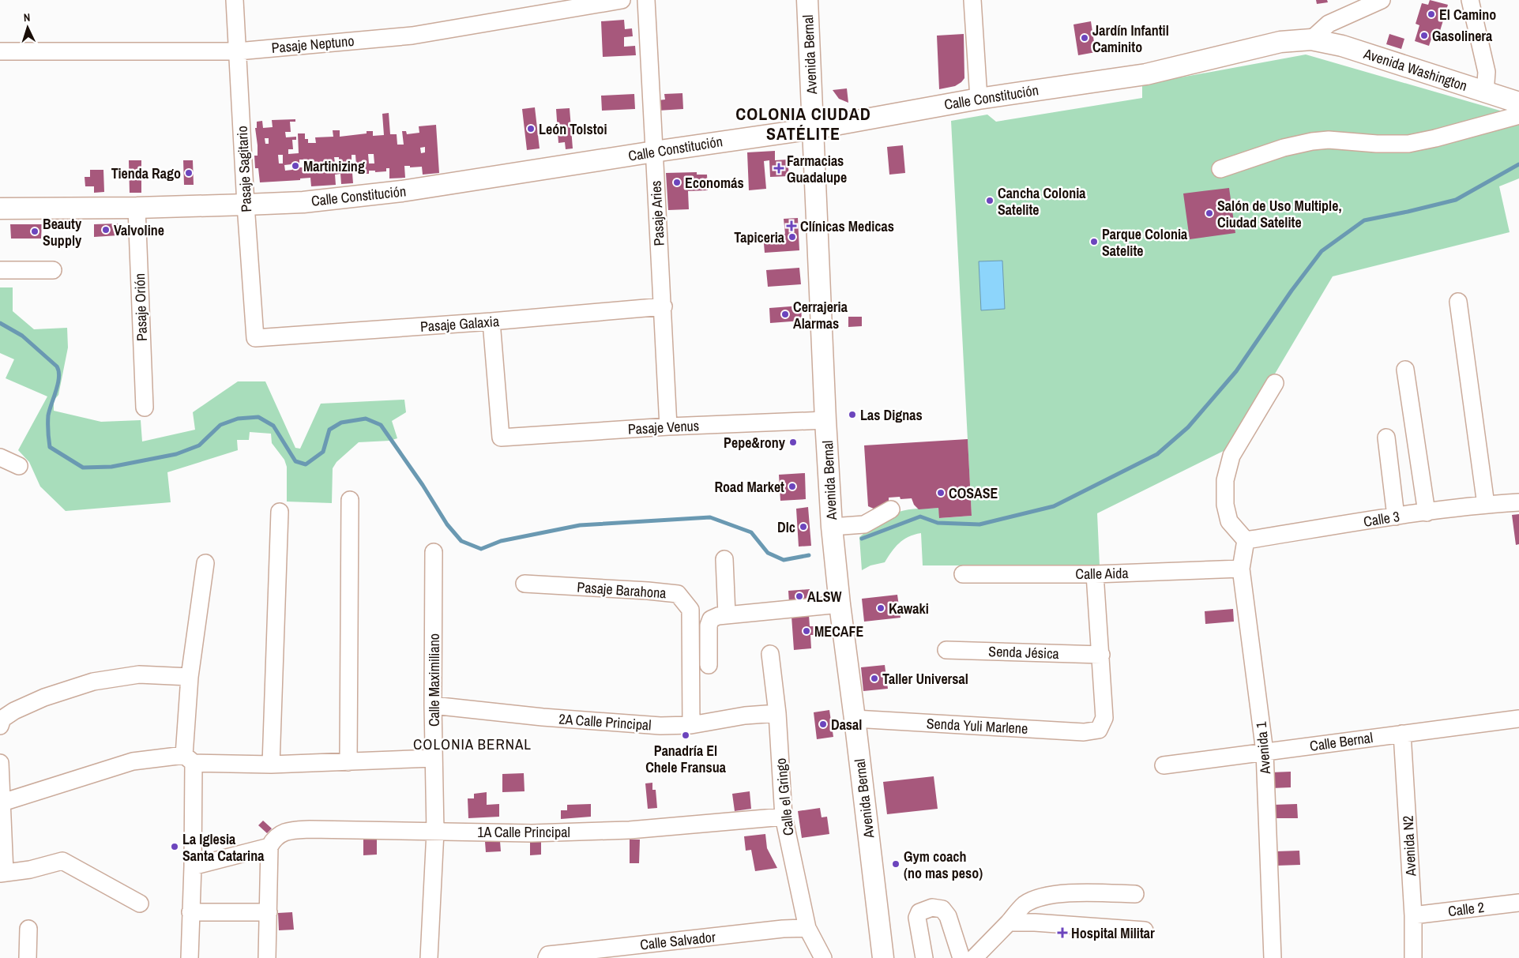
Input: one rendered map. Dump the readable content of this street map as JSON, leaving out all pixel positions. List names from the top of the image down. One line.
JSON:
{"streets":{"main road":["Avenida Bernal","Avenida Washington","Calle Constitución"],"street":["Pasaje Neptuno","Pasaje Sagitario","Pasaje Aries","Pasaje Orión","Pasaje Galaxia","Pasaje Venus","Calle 3","Calle Aida","Pasaje Barahona","Senda Jésica","Calle Maximiliano","2A Calle Principal","Senda Yuli Marlene","Calle Bernal","Avenida 1","Calle el Gringo","1A Calle Principal","Avenida N2","Calle 2","Calle Salvador"]},"crossings":[["Pasaje Neptuno","Pasaje Sagitario"],["Avenida Bernal","Calle Constitución"],["Avenida Bernal","Pasaje Venus"],["Avenida Bernal","Senda Yuli Marlene"],["Avenida Washington","Calle Constitución"],["Calle Constitución","Pasaje Sagitario"],["Calle Constitución","Pasaje Aries"],["Calle Constitución","Pasaje Orión"],["Pasaje Sagitario","Pasaje Galaxia"],["Pasaje Aries","Pasaje Galaxia"],["Pasaje Aries","Pasaje Venus"],["Pasaje Galaxia","Pasaje Venus"],["Calle 3","Avenida 1"],["Calle Aida","Avenida 1"],["Pasaje Barahona","2A Calle Principal"],["Senda Jésica","Senda Yuli Marlene"],["Calle Maximiliano","2A Calle Principal"],["Calle Maximiliano","1A Calle Principal"],["2A Calle Principal","Calle el Gringo"],["Calle Bernal","Avenida 1"],["Calle Bernal","Avenida N2"],["Calle el Gringo","1A Calle Principal"],["Calle el Gringo","Calle Salvador"],["Avenida N2","Calle 2"]],"districts":["COLONIA CIUDAD SATÉLITE","COLONIA BERNAL"],"places":{"other":["El Camino","Gasolinera","Jardín Infantil Caminito","León Tolstoi","Martinizing","Tienda Rago","Economás","Cancha Colonia Satelite","Salón de Uso Multiple, Ciudad Satelite","Valvoline","Beauty Supply","Tapiceria","Parque Colonia Satelite","Cerrajeria Alarmas","Las Dignas","Pepe&rony","Road Market","COSASE","Dlc","ALSW","Kawaki","MECAFE","Taller Universal","Dasal","Panadría El Chele Fransua","La Iglesia Santa Catarina","Gym coach (no mas peso)"],"health":["Farmacias Guadalupe","Clínicas Medicas","Hospital Militar"]},"north":"top"}
